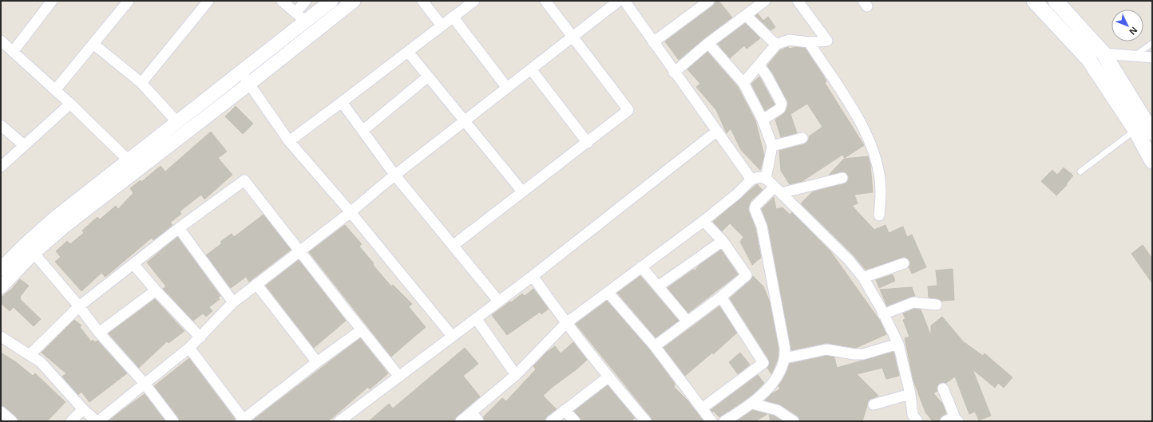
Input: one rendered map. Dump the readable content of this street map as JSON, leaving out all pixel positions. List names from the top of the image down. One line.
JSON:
{"north":"bottom right"}
